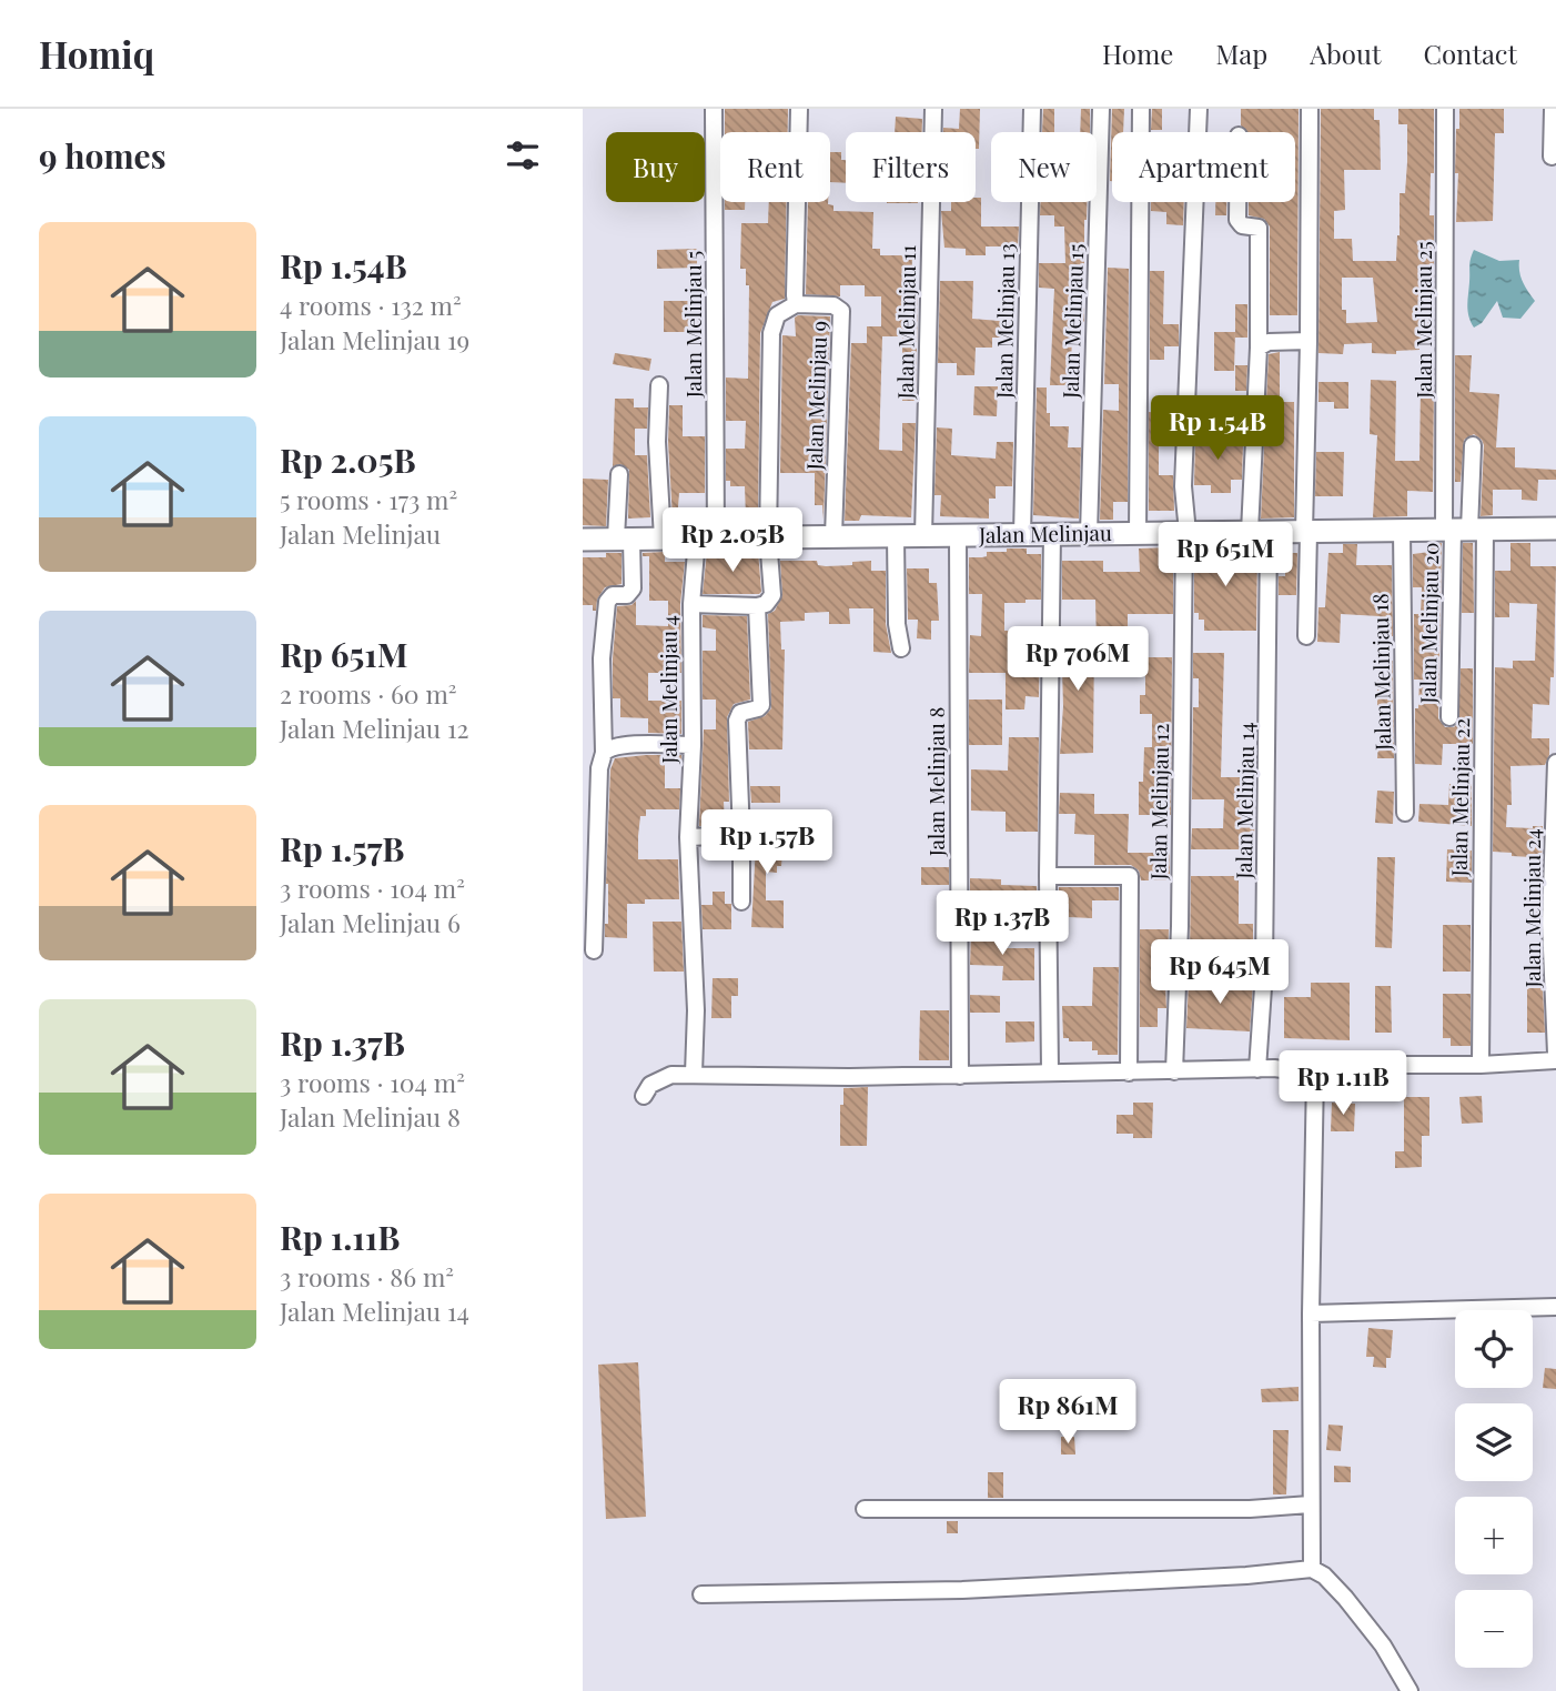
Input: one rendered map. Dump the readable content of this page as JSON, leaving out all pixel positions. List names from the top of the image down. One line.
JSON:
{"streets":{"street":["Jalan Melinjau 25","Jalan Melinjau 13","Jalan Melinjau 15","Jalan Melinjau 11","Jalan Melinjau 5","Jalan Melinjau 9","Jalan Melinjau","Jalan Melinjau 20","Jalan Melinjau 18","Jalan Melinjau 4","Jalan Melinjau 8","Jalan Melinjau 22","Jalan Melinjau 14","Jalan Melinjau 12","Jalan Melinjau 24"]},"crossings":[["Jalan Melinjau 25","Jalan Melinjau"],["Jalan Melinjau 25","Jalan Melinjau 20"],["Jalan Melinjau 25","Jalan Melinjau 22"],["Jalan Melinjau 13","Jalan Melinjau"],["Jalan Melinjau 15","Jalan Melinjau"],["Jalan Melinjau 11","Jalan Melinjau"],["Jalan Melinjau 5","Jalan Melinjau"],["Jalan Melinjau 5","Jalan Melinjau 4"],["Jalan Melinjau 9","Jalan Melinjau"],["Jalan Melinjau","Jalan Melinjau 20"],["Jalan Melinjau","Jalan Melinjau 18"],["Jalan Melinjau","Jalan Melinjau 4"],["Jalan Melinjau","Jalan Melinjau 8"],["Jalan Melinjau","Jalan Melinjau 22"],["Jalan Melinjau","Jalan Melinjau 14"],["Jalan Melinjau","Jalan Melinjau 12"],["Jalan Melinjau 20","Jalan Melinjau 22"]],"page":{"header":"Homiq","nav":["Home","Map","About","Contact"],"heading":"9 homes","chip":["Buy","Rent","Filters","New","Apartment"],"list":[{"name":"Rp 1.54B","note":"4 rooms · 132 m² · Jalan Melinjau 19"},{"name":"Rp 2.05B","note":"5 rooms · 173 m² · Jalan Melinjau"},{"name":"Rp 651M","note":"2 rooms · 60 m² · Jalan Melinjau 12"},{"name":"Rp 1.57B","note":"3 rooms · 104 m² · Jalan Melinjau 6"},{"name":"Rp 1.37B","note":"3 rooms · 104 m² · Jalan Melinjau 8"},{"name":"Rp 1.11B","note":"3 rooms · 86 m² · Jalan Melinjau 14"}],"price":["Rp 1.54B","Rp 2.05B","Rp 651M","Rp 706M","Rp 1.57B","Rp 1.37B","Rp 645M","Rp 1.11B","Rp 861M"],"map_buttons":["+","−"]}}
